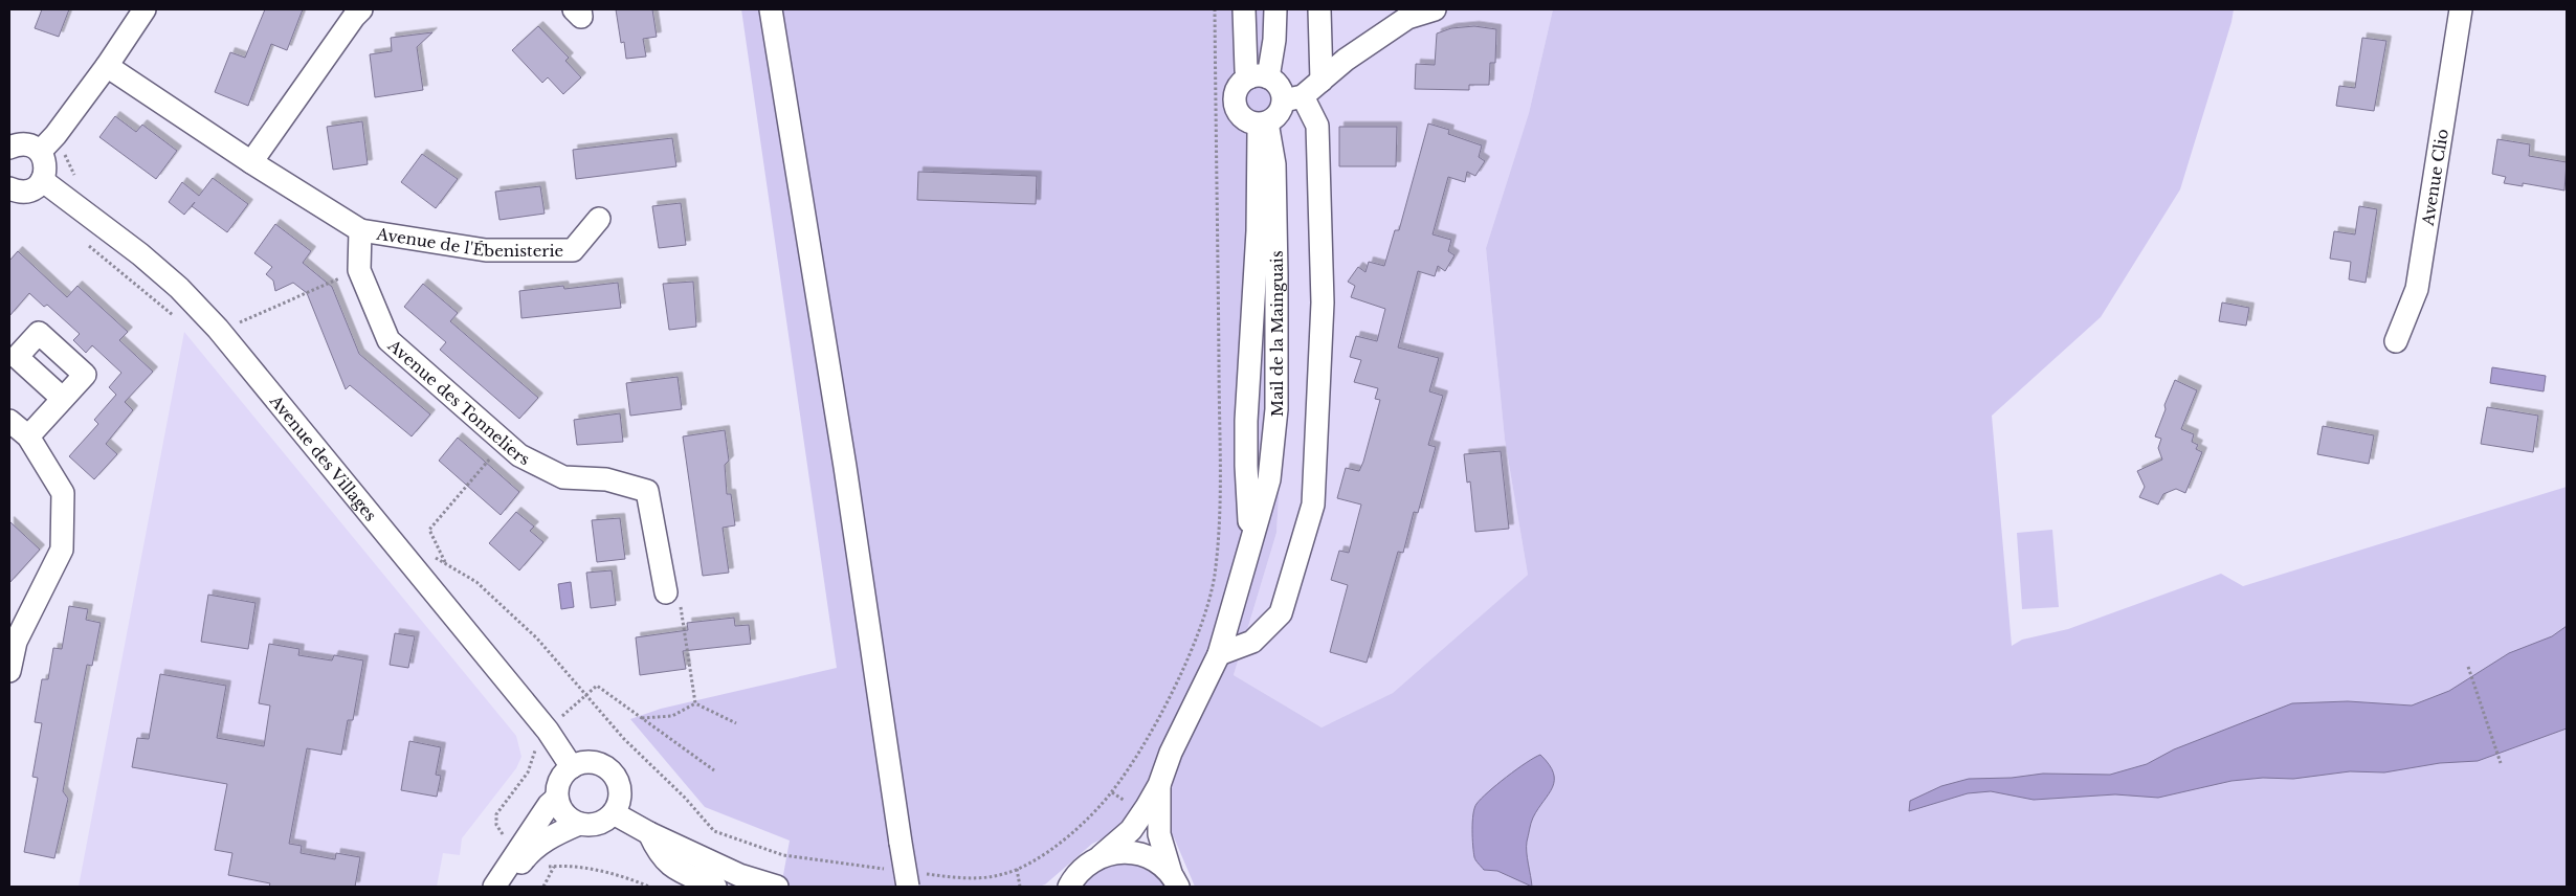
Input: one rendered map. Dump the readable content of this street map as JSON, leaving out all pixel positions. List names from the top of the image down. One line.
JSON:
{"streets":{"street":["Avenue Clio","Avenue de l'Ébenisterie","Mail de la Mainguais","Avenue des Tonneliers","Avenue des Villages"]},"crossings":[["Avenue de l'Ébenisterie","Avenue des Tonneliers"]]}
